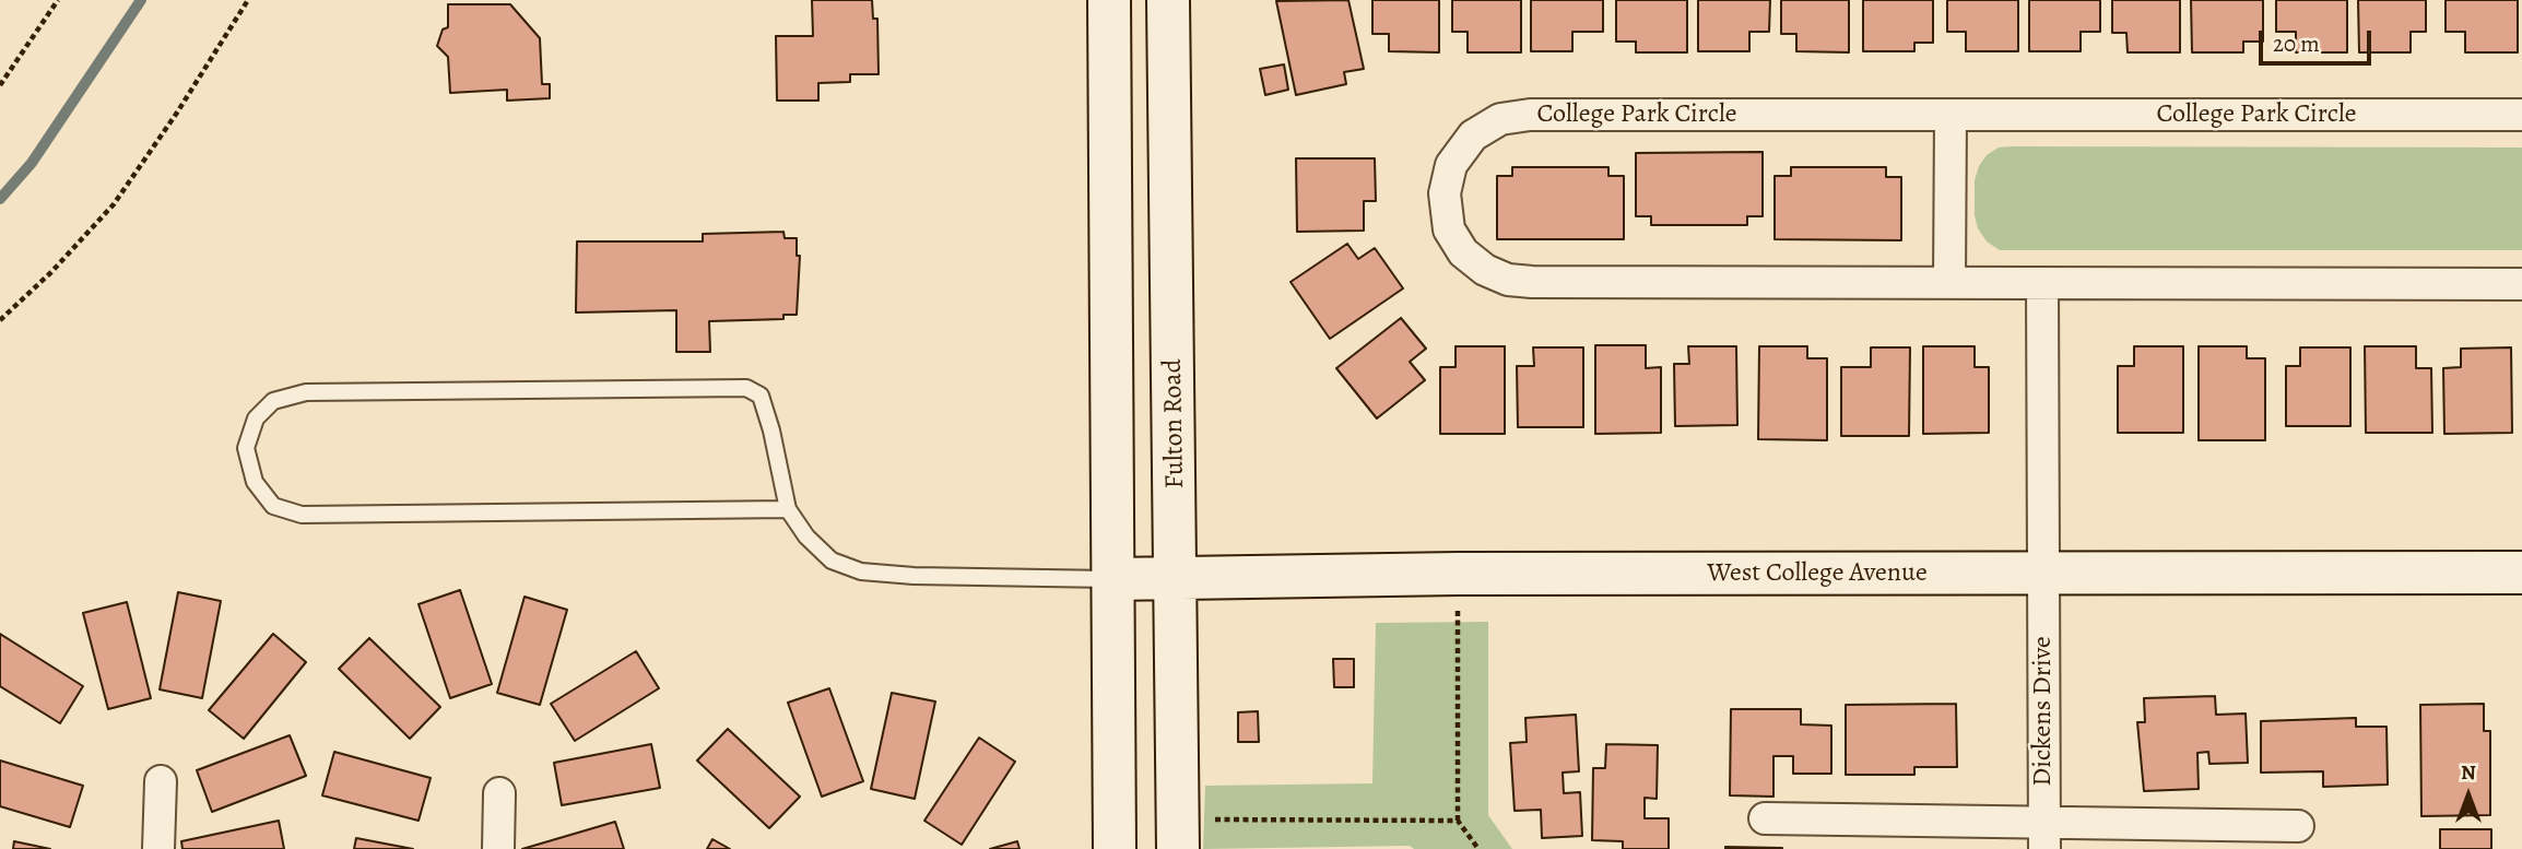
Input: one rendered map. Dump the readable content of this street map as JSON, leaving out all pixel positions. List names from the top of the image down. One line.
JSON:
{"streets":{"main road":["Fulton Road","West College Avenue"],"street":["College Park Circle","Dickens Drive"]},"crossings":[["Fulton Road","West College Avenue"],["West College Avenue","Dickens Drive"]],"scale_bar":"20 m","north":"top"}
